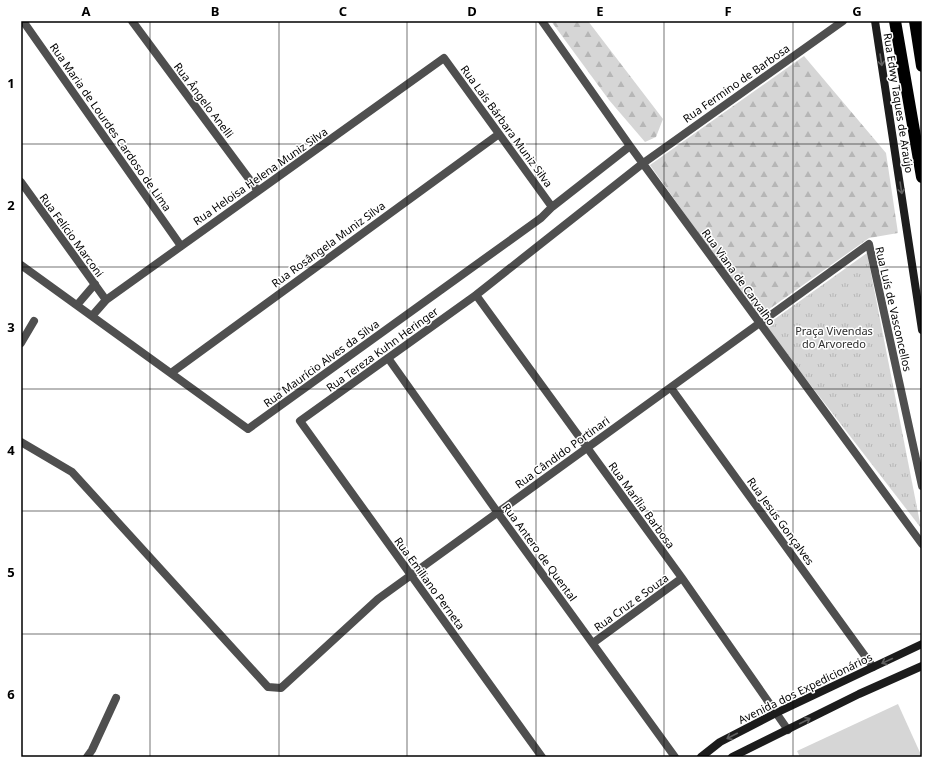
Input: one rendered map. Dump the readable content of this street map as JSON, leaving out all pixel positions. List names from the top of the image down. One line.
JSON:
{"streets":{"street":["Rua Fermino de Barbosa","Rua Ângelo Anelli","Rua Edwy Taques de Araújo","Rua Laís Bárbara Muniz Silva","Rua Maria de Lourdes Cardoso de Lima","Rua Heloisa Helena Muniz Silva","Rua Felício Marconi","Rua Rosângela Muniz Silva","Rua Viana de Carvalho","Rua Luís de Vasconcellos","Rua Tereza Kuhn Heringer","Rua Maurício Alves da Silva","Rua Cândido Portinari","Rua Marília Barbosa","Rua Jesus Gonçalves","Rua Antero de Quental","Rua Emiliano Perneta","Rua Cruz e Souza","Avenida dos Expedicionários"]},"crossings":[["Rua Fermino de Barbosa","Rua Viana de Carvalho"],["Rua Fermino de Barbosa","Rua Tereza Kuhn Heringer"],["Rua Fermino de Barbosa","Rua Marília Barbosa"],["Rua Ângelo Anelli","Rua Heloisa Helena Muniz Silva"],["Rua Laís Bárbara Muniz Silva","Rua Heloisa Helena Muniz Silva"],["Rua Laís Bárbara Muniz Silva","Rua Rosângela Muniz Silva"],["Rua Laís Bárbara Muniz Silva","Rua Maurício Alves da Silva"],["Rua Maria de Lourdes Cardoso de Lima","Rua Heloisa Helena Muniz Silva"],["Rua Heloisa Helena Muniz Silva","Rua Felício Marconi"],["Rua Heloisa Helena Muniz Silva","Rua Maurício Alves da Silva"],["Rua Rosângela Muniz Silva","Rua Maurício Alves da Silva"],["Rua Viana de Carvalho","Rua Luís de Vasconcellos"],["Rua Viana de Carvalho","Rua Maurício Alves da Silva"],["Rua Viana de Carvalho","Rua Cândido Portinari"],["Rua Luís de Vasconcellos","Rua Cândido Portinari"],["Rua Tereza Kuhn Heringer","Rua Marília Barbosa"],["Rua Tereza Kuhn Heringer","Rua Antero de Quental"],["Rua Tereza Kuhn Heringer","Rua Emiliano Perneta"],["Rua Cândido Portinari","Rua Marília Barbosa"],["Rua Cândido Portinari","Rua Jesus Gonçalves"],["Rua Cândido Portinari","Rua Antero de Quental"],["Rua Cândido Portinari","Rua Emiliano Perneta"],["Rua Marília Barbosa","Rua Cruz e Souza"],["Rua Marília Barbosa","Avenida dos Expedicionários"],["Rua Jesus Gonçalves","Avenida dos Expedicionários"],["Rua Antero de Quental","Rua Cruz e Souza"]],"one_way":["Rua Edwy Taques de Araújo"],"parks":["Praça Vivendas do Arvoredo"],"grid":{"columns":["A","B","C","D","E","F","G"],"rows":["1","2","3","4","5","6"]}}
